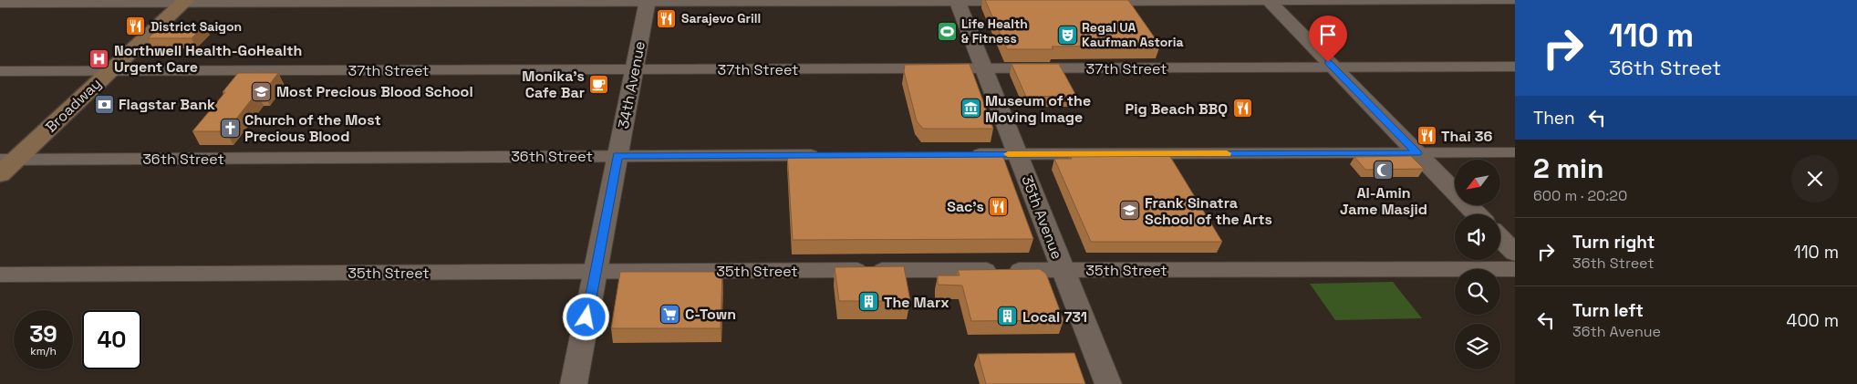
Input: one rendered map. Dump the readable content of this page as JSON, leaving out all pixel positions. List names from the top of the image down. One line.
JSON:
{"streets":{"main road":["Broadway"],"street":["37th Street","34th Avenue","36th Street","35th Avenue","35th Street"]},"crossings":[["37th Street","34th Avenue"],["37th Street","Broadway"],["37th Street","35th Avenue"],["34th Avenue","36th Street"],["34th Avenue","35th Street"],["Broadway","36th Street"],["35th Avenue","35th Street"]],"places":{"restaurant":["Sarajevo Grill","District Saigon","Pig Beach BBQ","Thai 36","Sac's"],"sports":["Life Health & Fitness"],"theatre":["Regal UA Kaufman Astoria"],"hospital":["Northwell Health-GoHealth Urgent Care"],"cafe":["Monika's Cafe Bar"],"school or university":["Most Precious Blood School","Frank Sinatra School of the Arts"],"bank":["Flagstar Bank"],"museum":["Museum of the Moving Image"],"church":["Church of the Most Precious Blood"],"mosque":["Al-Amin Jame Masjid"],"building":["The Marx","Local 731"],"supermarket":["C-Town"]},"north":"bottom left","page":{"turn":["110 m","36th Street"],"then":"Then","heading":["2 min","600 m · 20:20"],"list":[{"name":"Turn right","note":"36th Street","value":"110 m"},{"name":"Turn left","note":"36th Avenue","value":"400 m"}],"speed":"39 km/h","limit":"40"}}
